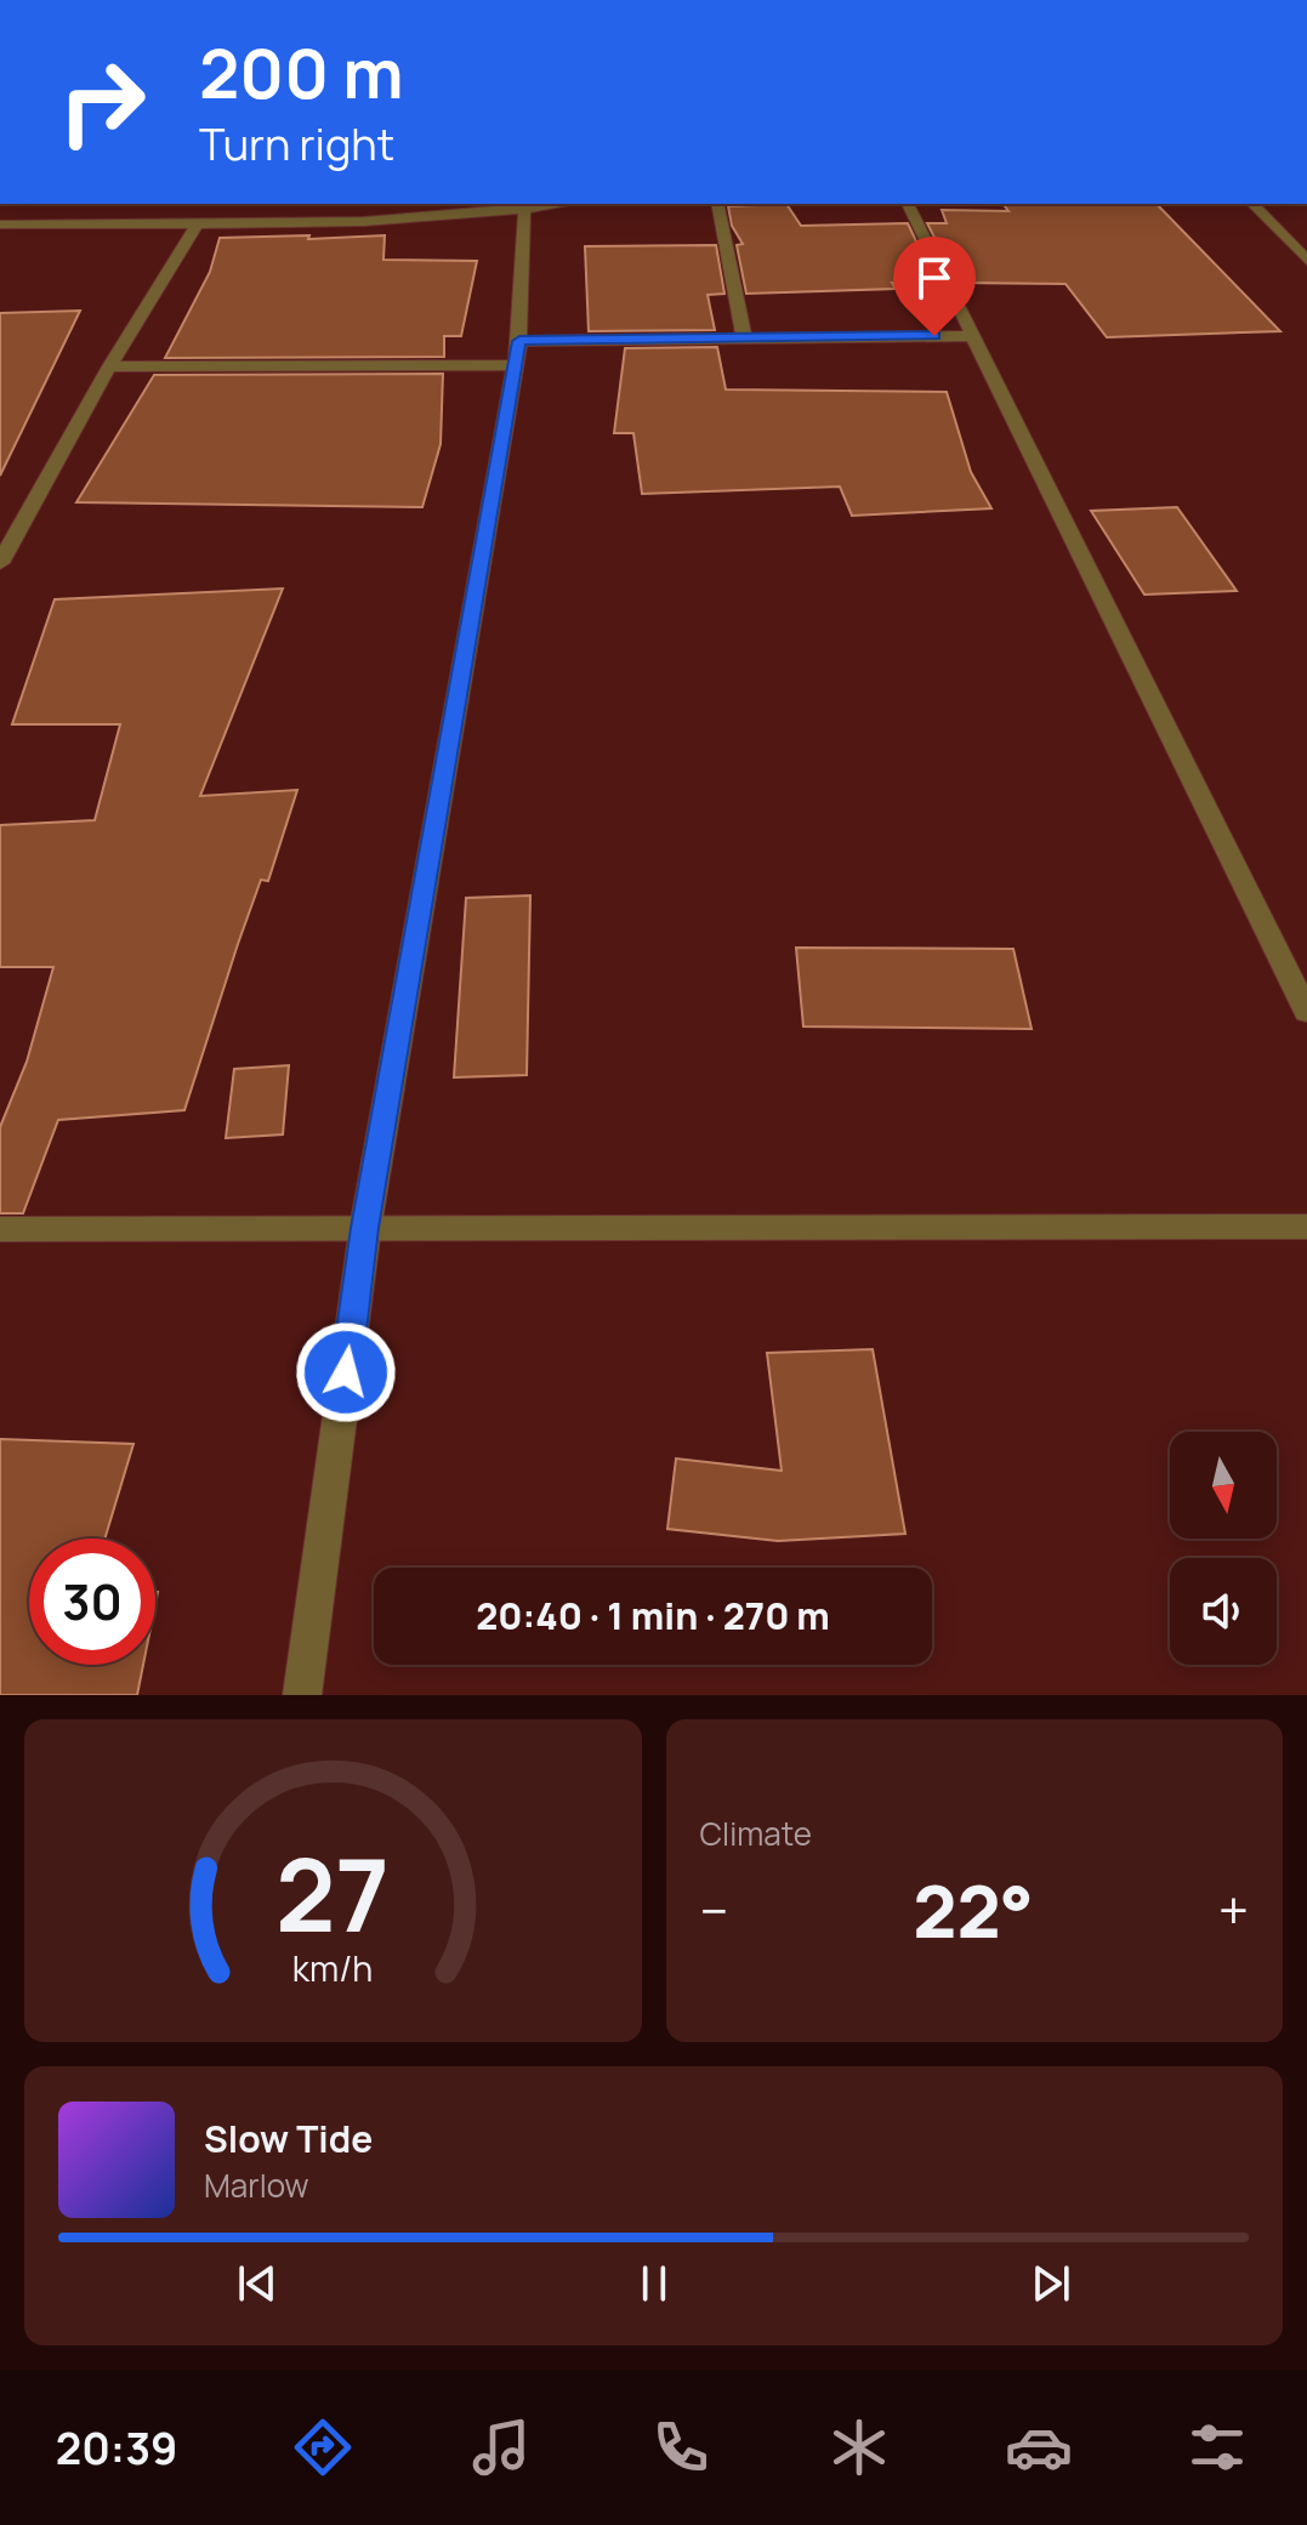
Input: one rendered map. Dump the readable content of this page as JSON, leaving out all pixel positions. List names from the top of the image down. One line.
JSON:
{"north":"bottom","page":{"turn":["200 m","Turn right"],"limit":"30","trip":"20:40 · 1 min · 270 m","tile":"Climate","heat":["−","22°","+"],"song":["Slow Tide","Marlow"],"tabs":"20:39","gauge":["27","km/h"]}}
